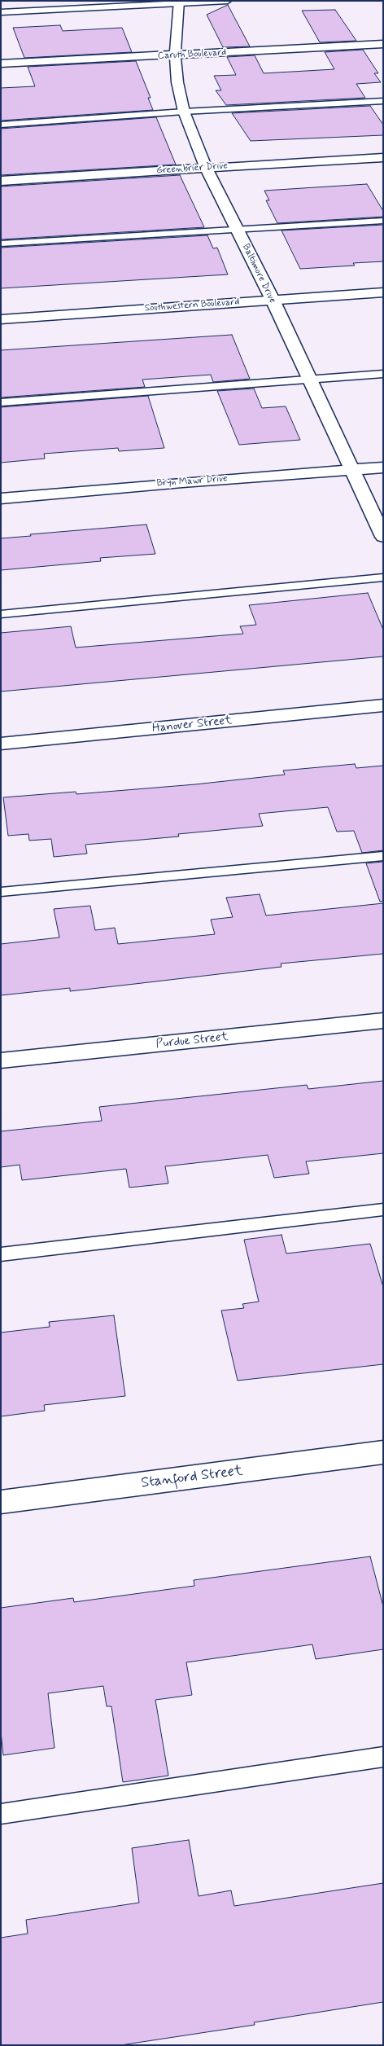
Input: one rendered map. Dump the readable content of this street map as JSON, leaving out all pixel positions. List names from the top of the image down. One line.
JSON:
{"streets":{"street":["Caruth Boulevard","Greenbrier Drive","Baltimore Drive","Southwestern Boulevard","Bryn Mawr Drive","Hanover Street","Purdue Street","Stanford Street"]},"crossings":[["Caruth Boulevard","Baltimore Drive"],["Greenbrier Drive","Baltimore Drive"],["Baltimore Drive","Southwestern Boulevard"],["Baltimore Drive","Bryn Mawr Drive"]]}
